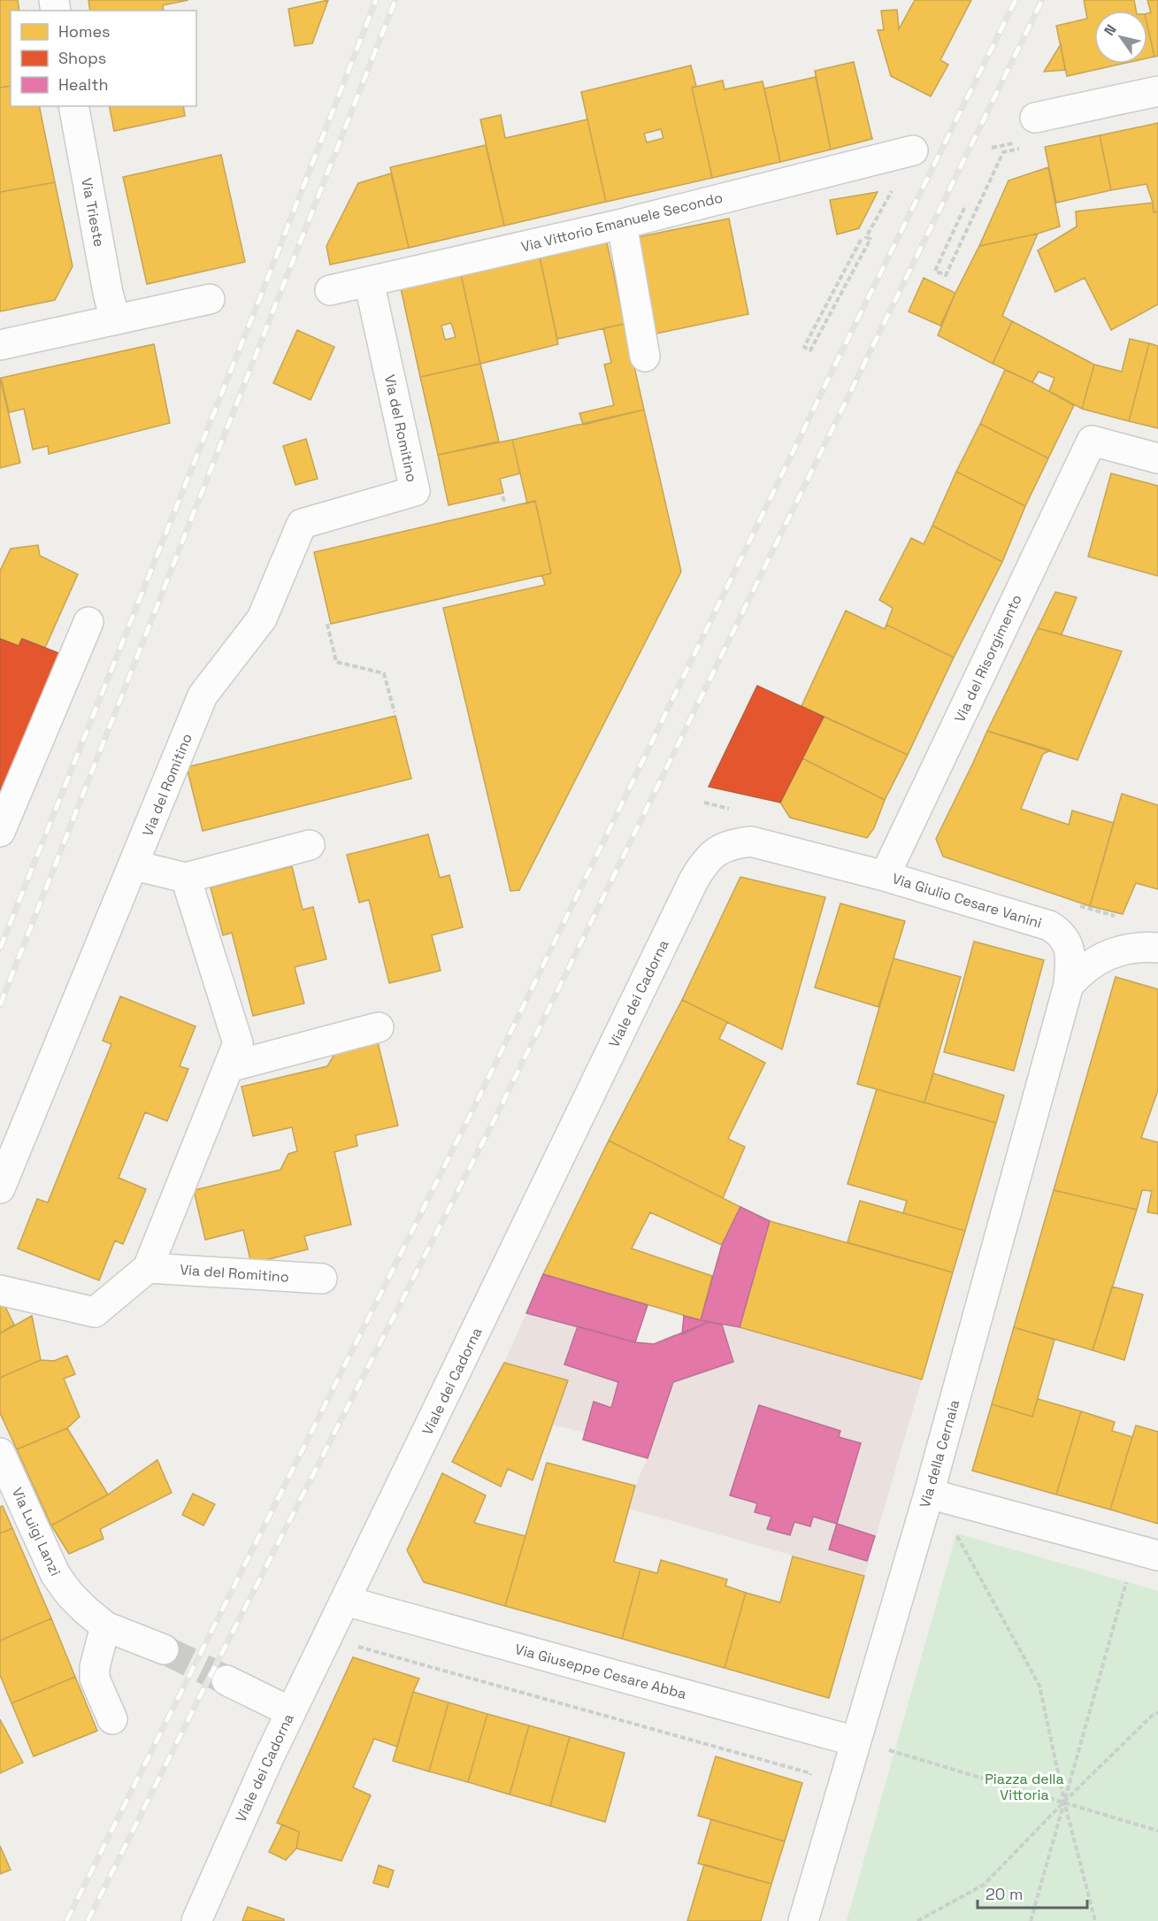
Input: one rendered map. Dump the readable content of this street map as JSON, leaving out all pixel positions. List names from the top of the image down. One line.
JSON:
{"streets":{"street":["Via Trieste","Via Vittorio Emanuele Secondo","Via del Romitino","Via del Risorgimento","Via Giulio Cesare Vanini","Viale dei Cadorna","Via della Cernaia","Via Luigi Lanzi","Via Giuseppe Cesare Abba"]},"crossings":[["Via Vittorio Emanuele Secondo","Via del Romitino"],["Via del Risorgimento","Via Giulio Cesare Vanini"],["Via Giulio Cesare Vanini","Viale dei Cadorna"],["Via Giulio Cesare Vanini","Via della Cernaia"],["Viale dei Cadorna","Via Giuseppe Cesare Abba"],["Via della Cernaia","Via Giuseppe Cesare Abba"]],"parks":["Piazza della Vittoria"],"legend":["Homes","Shops","Health"],"scale_bar":"20 m","north":"top left"}
